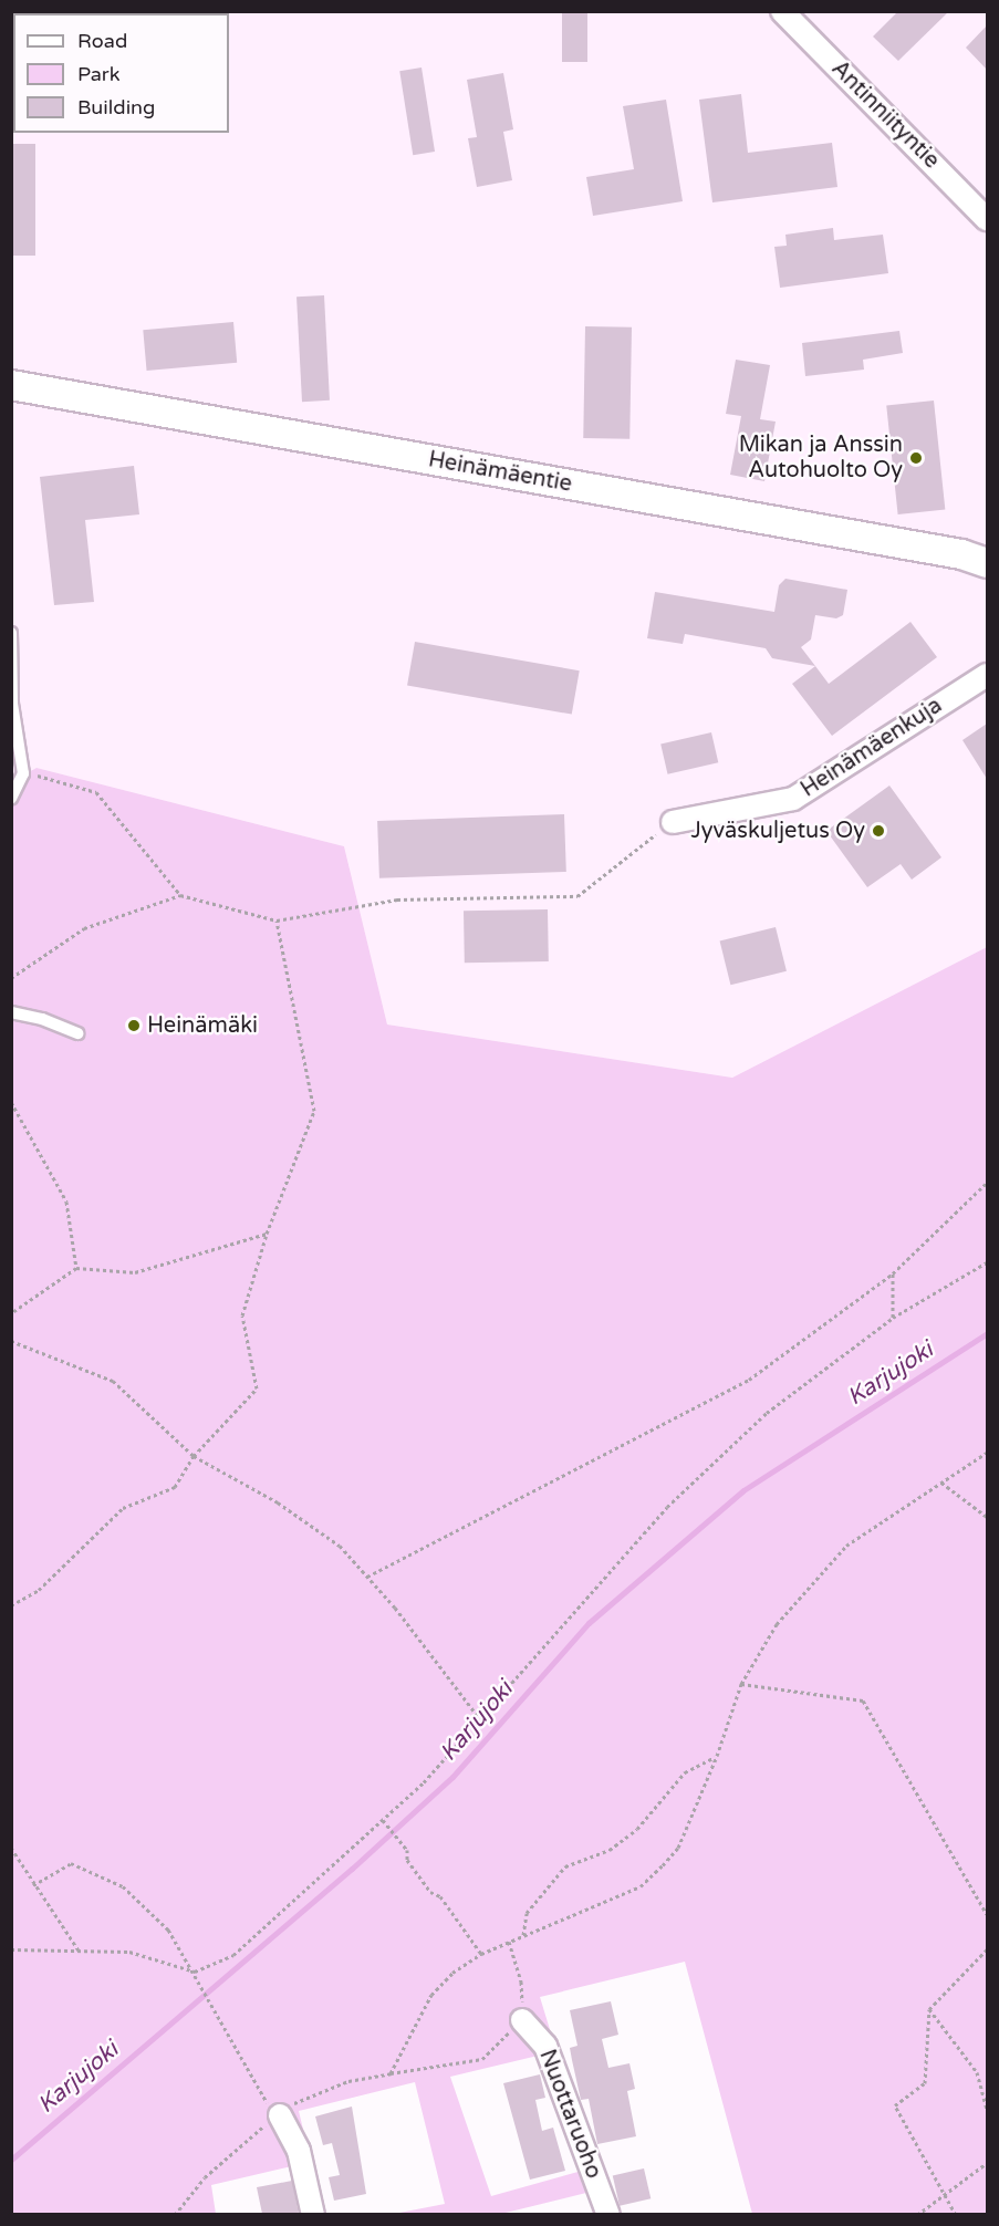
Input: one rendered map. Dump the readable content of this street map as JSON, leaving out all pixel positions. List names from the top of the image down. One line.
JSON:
{"streets":{"street":["Antinniityntie","Heinämäentie","Heinämäenkuja","Nuottaruoho"]},"water":["Karjujoki"],"places":["Mikan ja Anssin Autohuolto Oy","Jyväskuljetus Oy","Heinämäki"],"legend":["Road","Park","Building"]}
